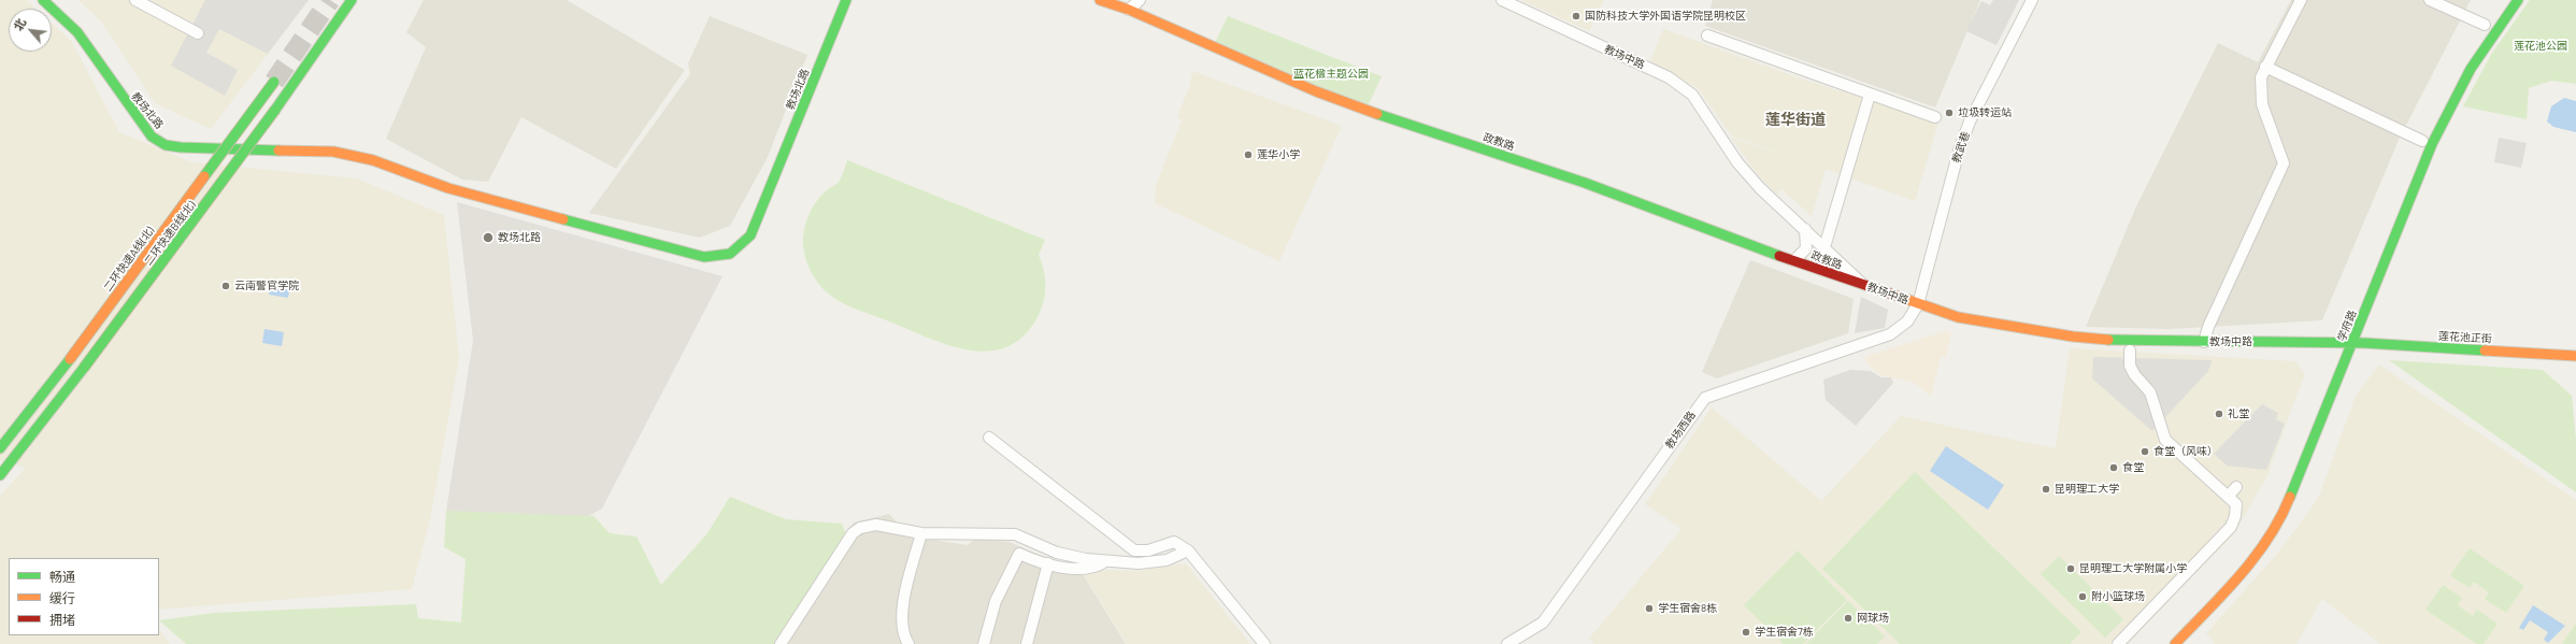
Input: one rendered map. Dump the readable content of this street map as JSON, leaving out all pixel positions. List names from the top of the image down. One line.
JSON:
{"streets":{"main road":["教场中路","教场北路","政教路","二环快速B线(北)","二环快速A线(北)","学府路","莲花池正街"],"street":["教武巷","教场西路"]},"crossings":[["教场中路","政教路"],["教场中路","教武巷"],["教场中路","学府路"],["教场中路","莲花池正街"],["教场中路","教场西路"],["教武巷","教场西路"],["学府路","莲花池正街"]],"districts":["莲华街道"],"parks":["莲花池公园","蓝花楹主题公园"],"places":["国防科技大学外国语学院昆明校区","垃圾转运站","莲华小学","教场北路","云南警官学院","礼堂","食堂（风味）","食堂","昆明理工大学","昆明理工大学附属小学","附小篮球场","学生宿舍8栋","网球场","学生宿舍7栋"],"legend":["畅通","缓行","拥堵"],"north":"top left"}
